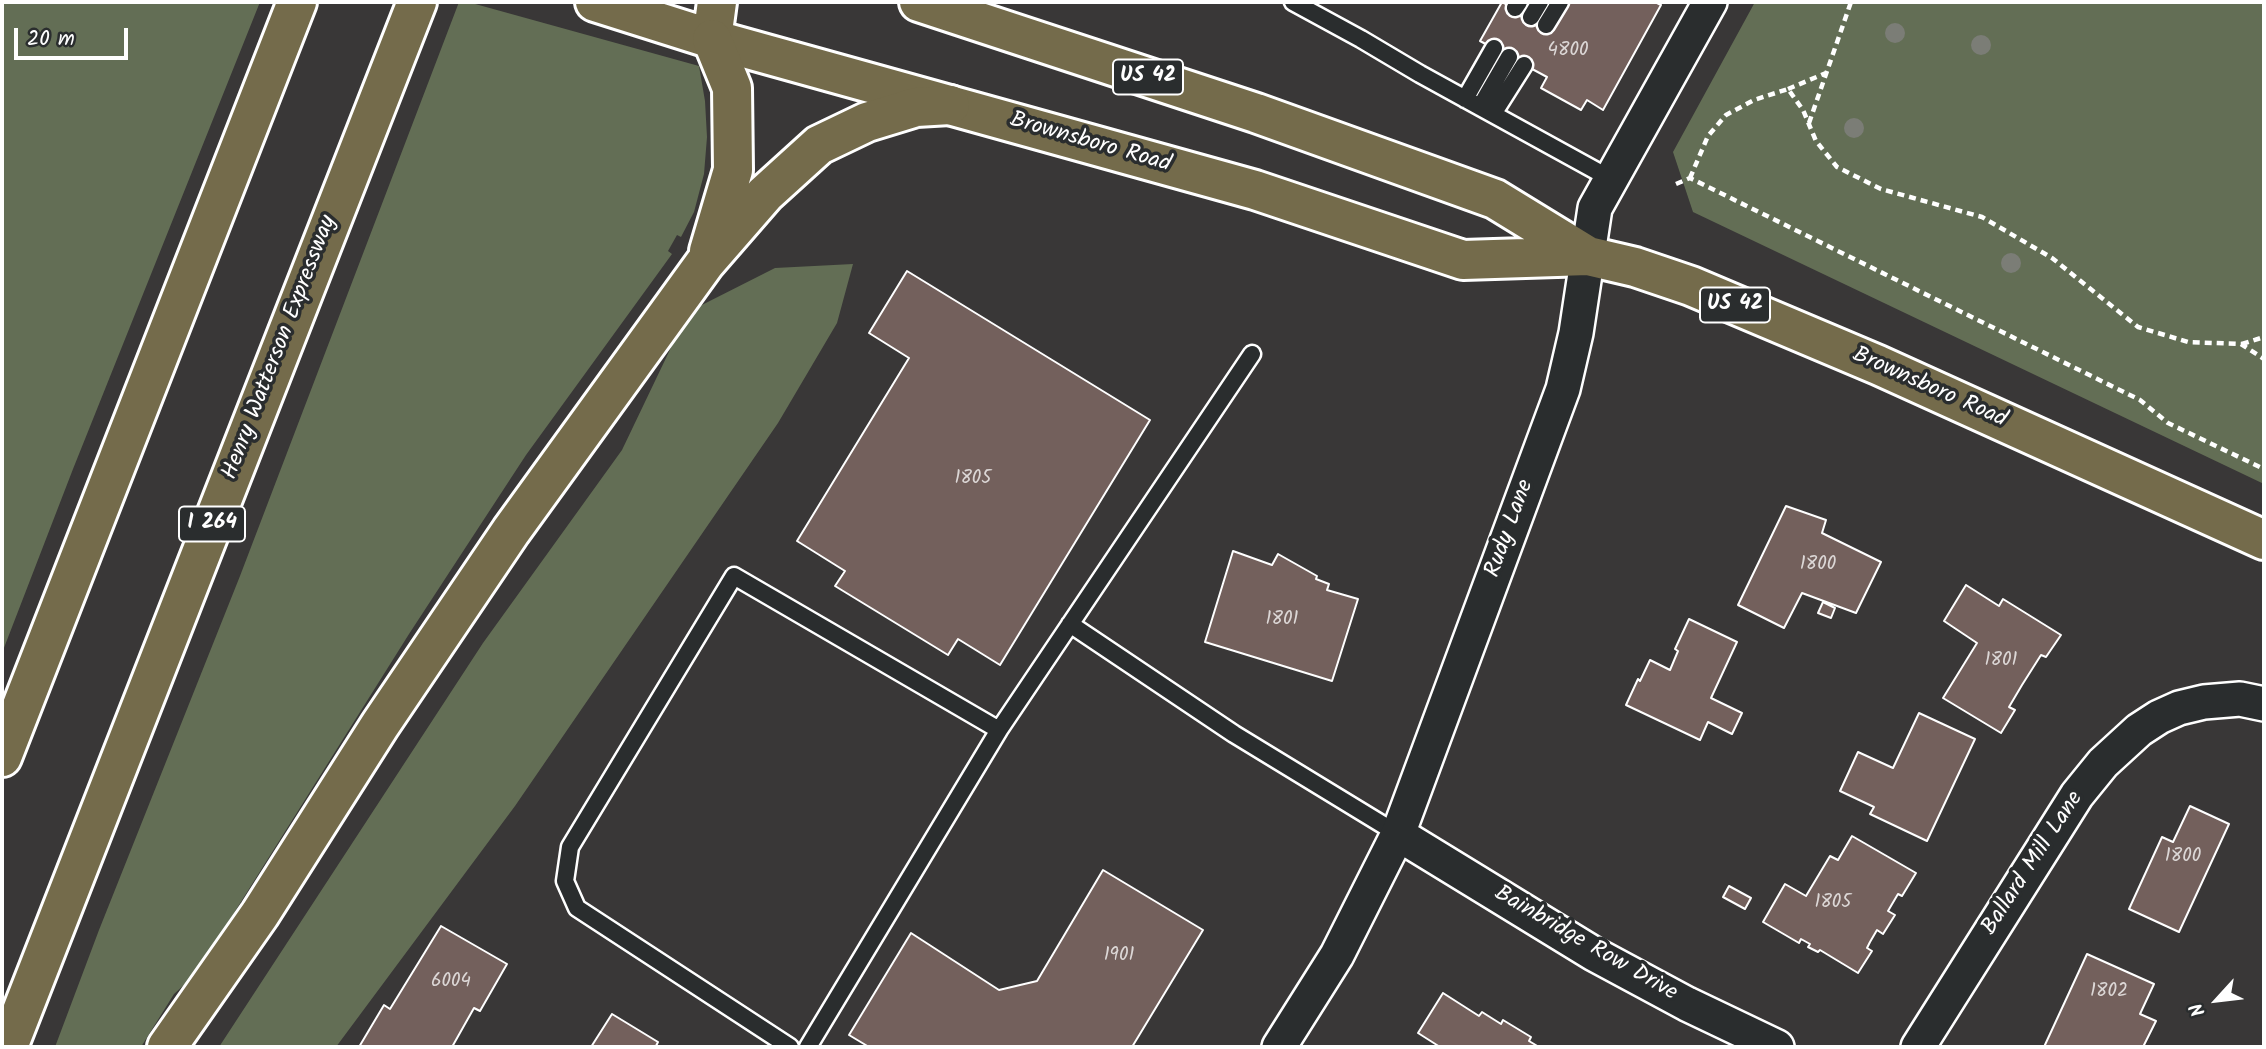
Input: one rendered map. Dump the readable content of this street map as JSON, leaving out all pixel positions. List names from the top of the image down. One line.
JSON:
{"streets":{"main road":["US 42","Brownsboro Road","Henry Watterson Expressway","I 264"],"street":["Rudy Lane","Ballard Mill Lane","Bainbridge Row Drive"]},"crossings":[["Brownsboro Road","Rudy Lane"],["Rudy Lane","Bainbridge Row Drive"]],"house_numbers":["4800","1805","1800","1801","1801","1800","1805","1901","6004","1802"],"scale_bar":"20 m","north":"bottom left"}
